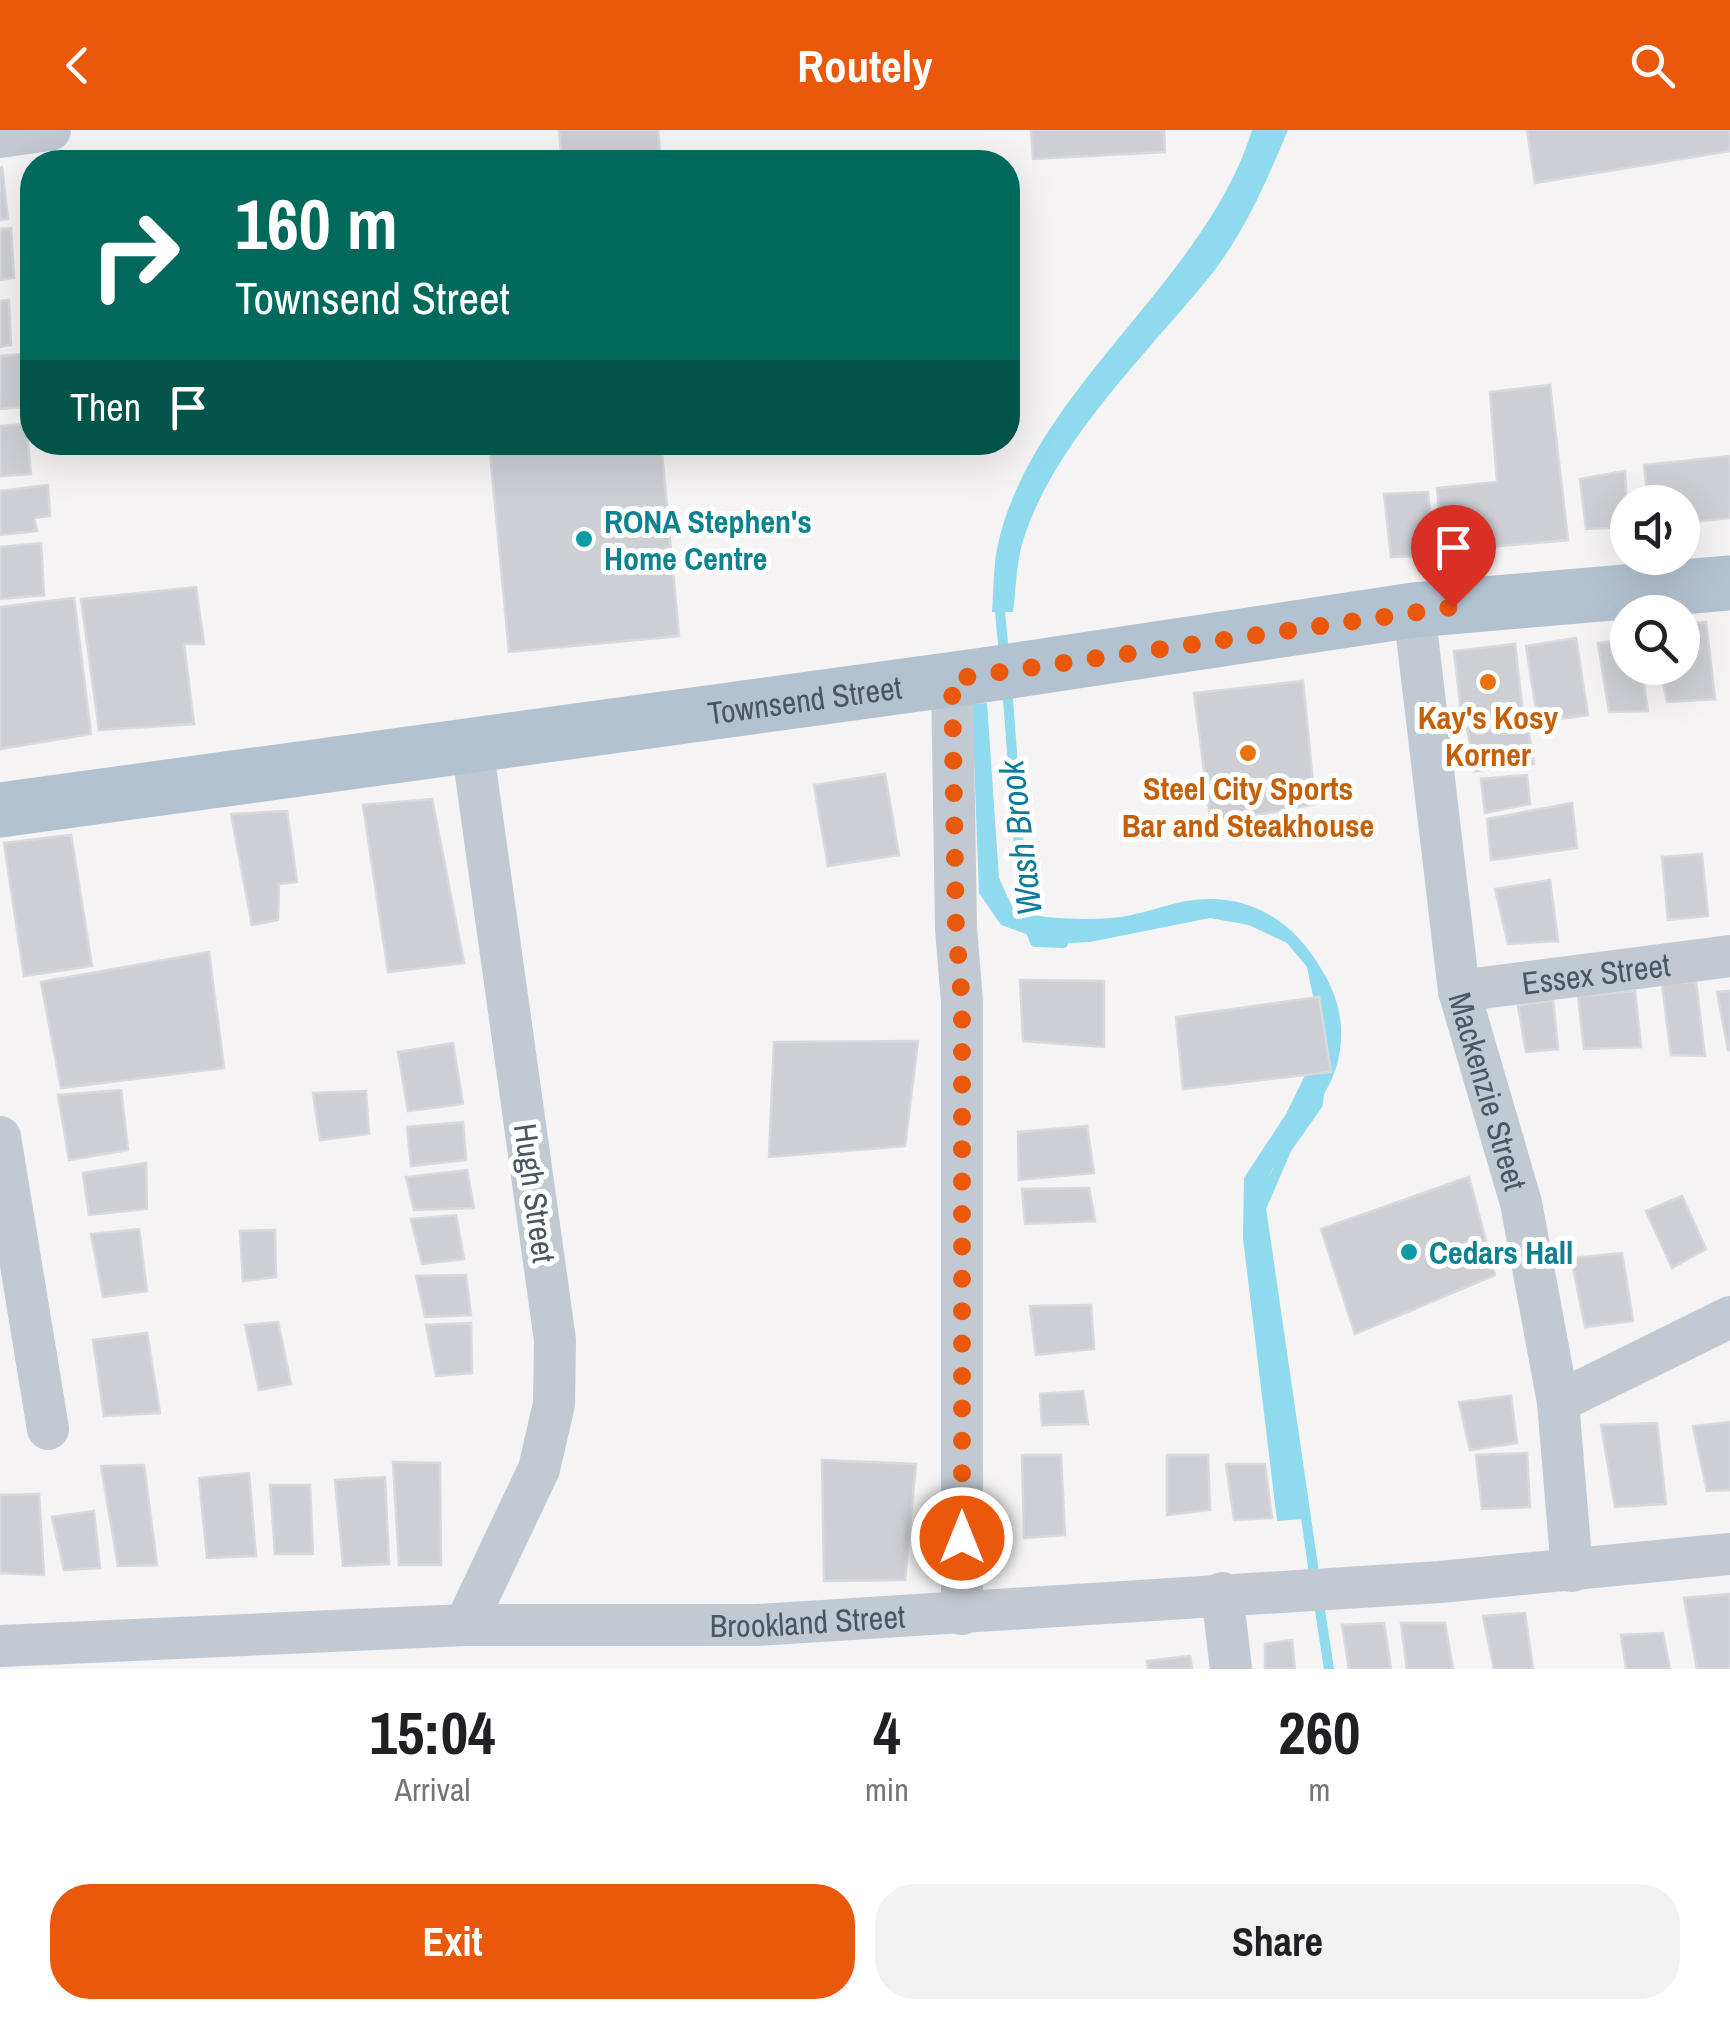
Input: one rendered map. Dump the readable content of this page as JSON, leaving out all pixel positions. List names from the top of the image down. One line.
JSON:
{"streets":{"main road":["Townsend Street"],"street":["Essex Street","Mackenzie Street","Hugh Street","Brookland Street"]},"crossings":[["Townsend Street","Mackenzie Street"],["Townsend Street","Hugh Street"],["Essex Street","Mackenzie Street"],["Mackenzie Street","Brookland Street"],["Hugh Street","Brookland Street"]],"water":["Wash Brook"],"places":["RONA Stephen's Home Centre","Kay's Kosy Korner","Steel City Sports Bar and Steakhouse","Cedars Hall"],"page":{"header":"Routely","turn":["160 m","Townsend Street"],"then":"Then","eta":["15:04","Arrival","4","min","260","m"],"buttons":["Exit","Share"]}}
